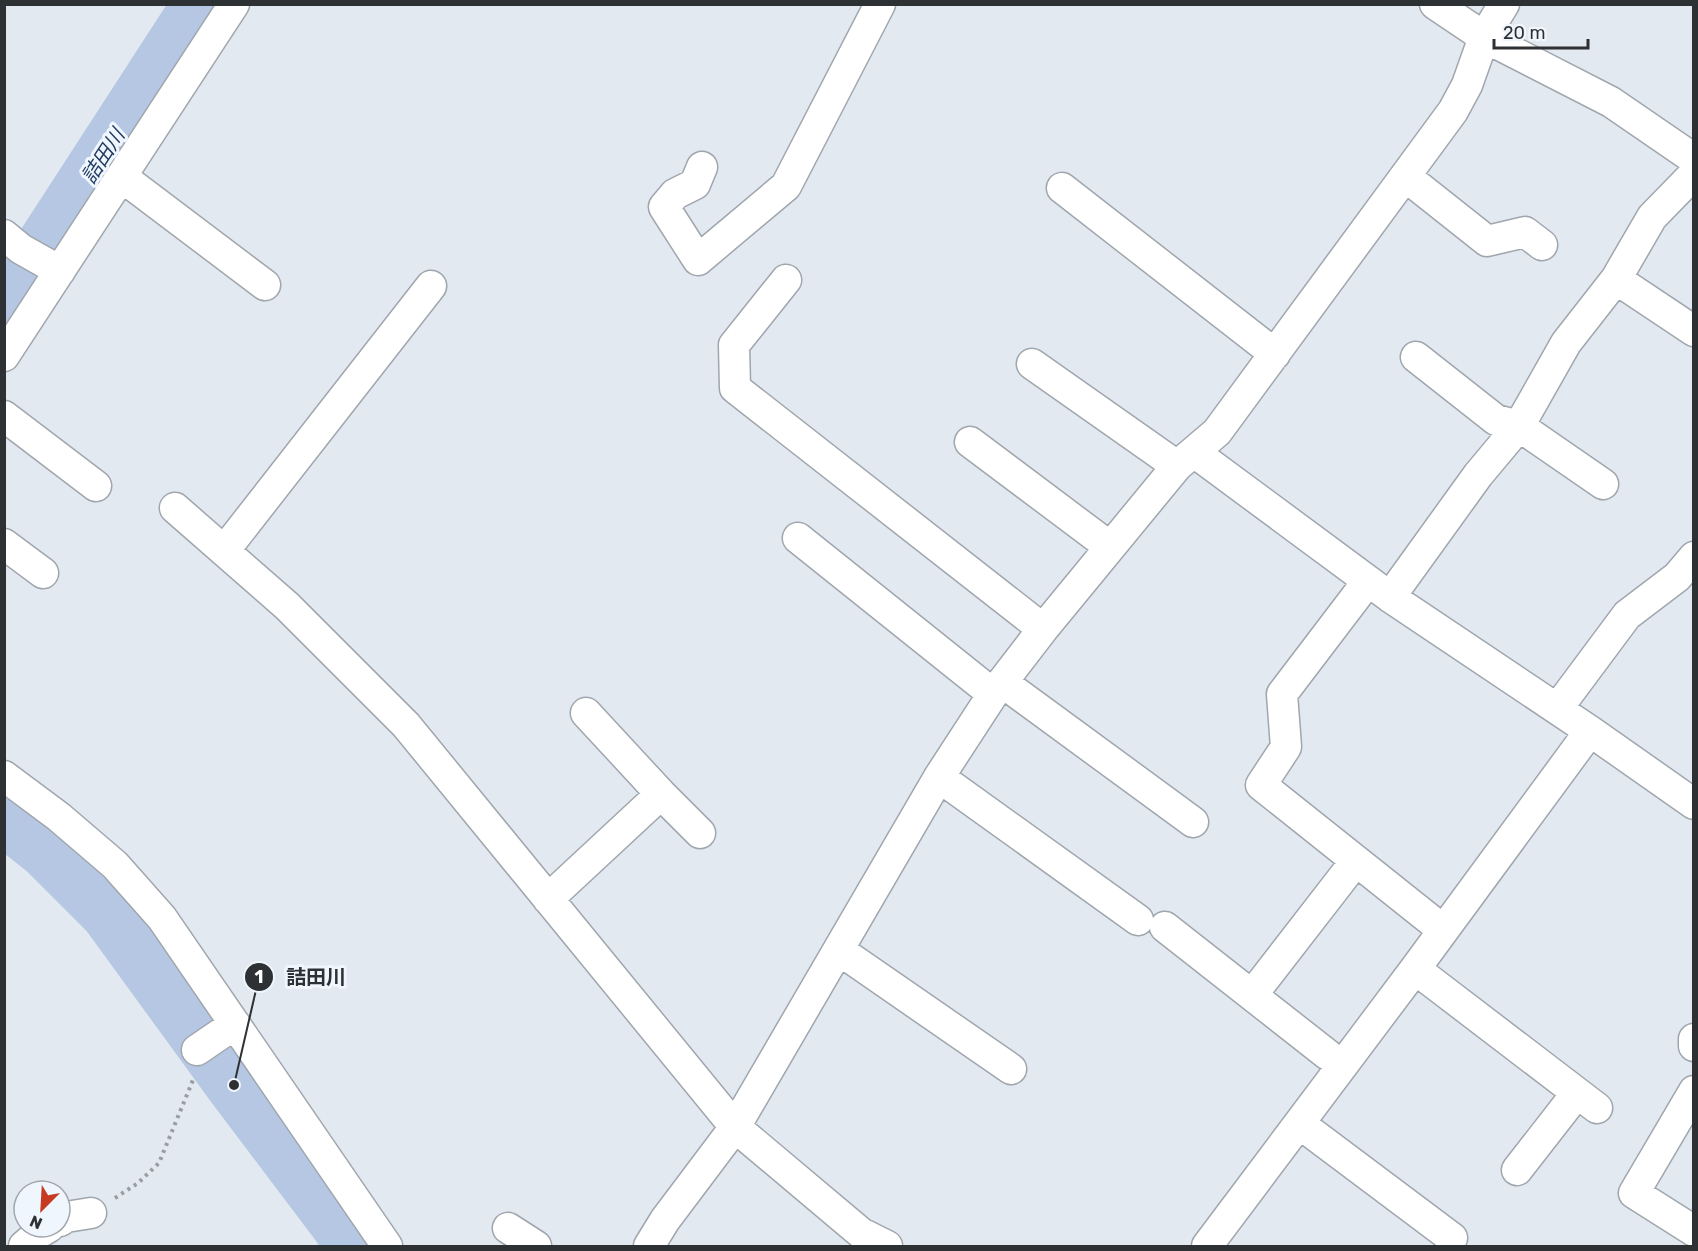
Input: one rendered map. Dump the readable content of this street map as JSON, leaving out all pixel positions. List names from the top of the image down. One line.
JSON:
{"water":["詰田川"],"places":["詰田川"],"scale_bar":"20 m","north":"bottom left"}
